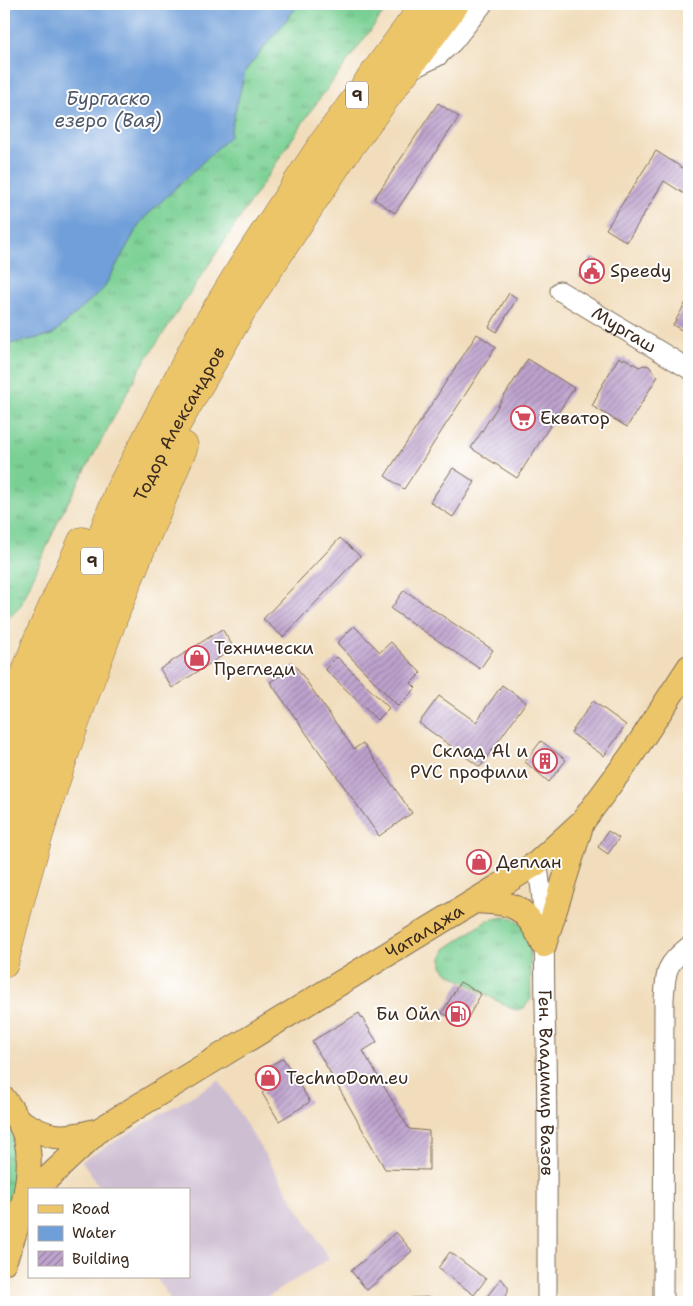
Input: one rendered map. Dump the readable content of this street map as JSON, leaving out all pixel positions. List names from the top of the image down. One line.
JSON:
{"streets":{"highway":["9","Тодор Александров"],"main road":["Чаталджа"],"street":["Мургаш","Ген. Владимир Вазов"]},"crossings":[["Чаталджа","Ген. Владимир Вазов"]],"water":["Бургаско езеро (Вая)"],"places":{"public building":["Speedy"],"supermarket":["Екватор"],"shop":["Технически Прегледи","Деплан","TechnoDom.eu"],"building":["Склад Al и PVC профили"],"fuel station":["Би Ойл"]},"legend":["Road","Water","Building"]}
